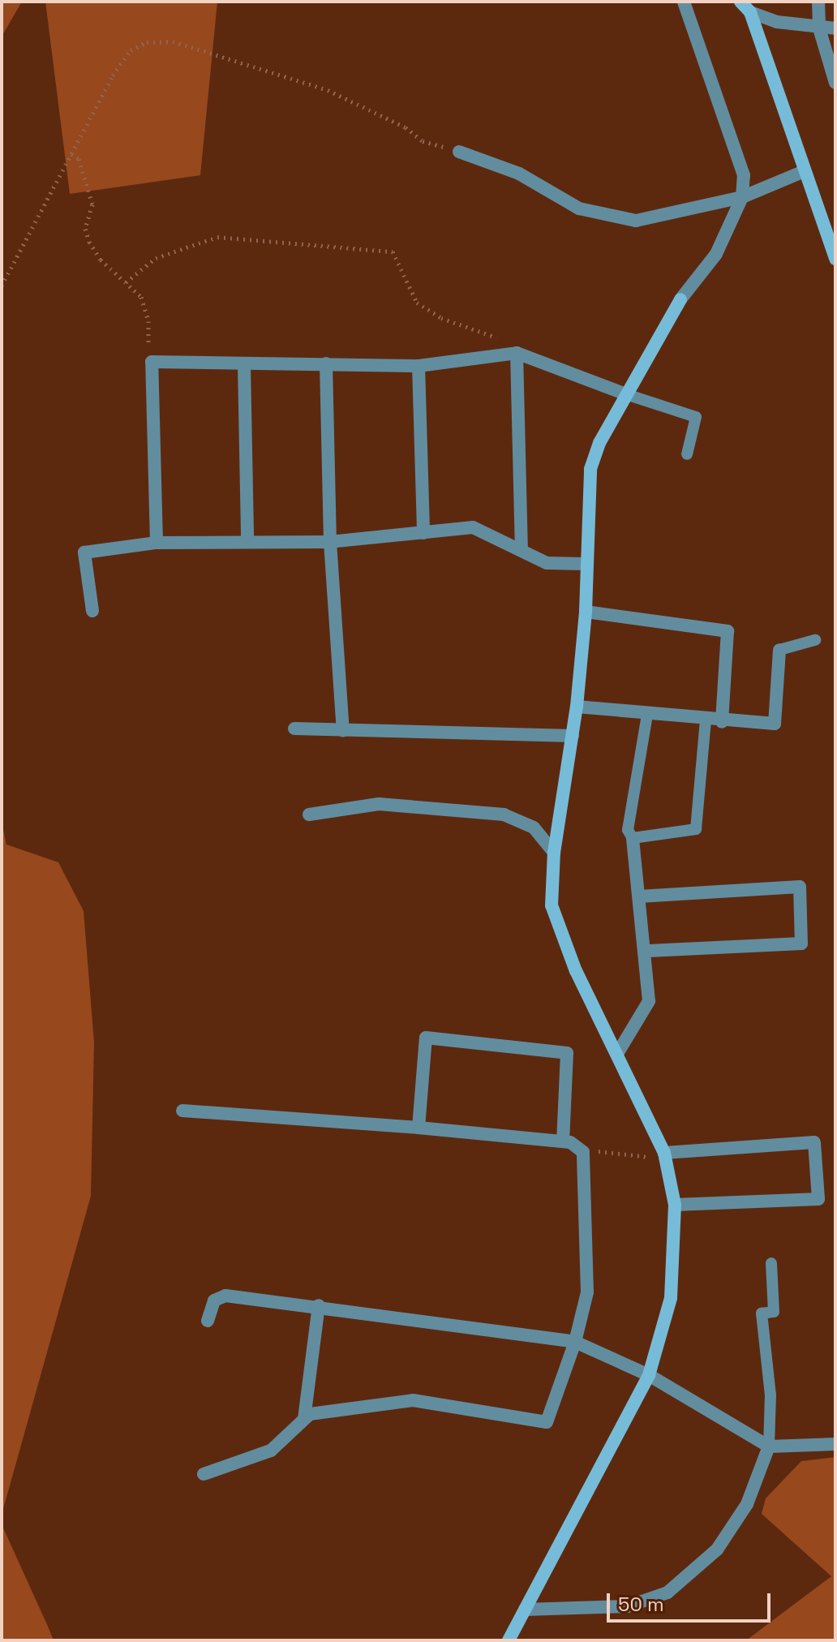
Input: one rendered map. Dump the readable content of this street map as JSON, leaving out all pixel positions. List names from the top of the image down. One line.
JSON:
{"scale_bar":"50 m"}
